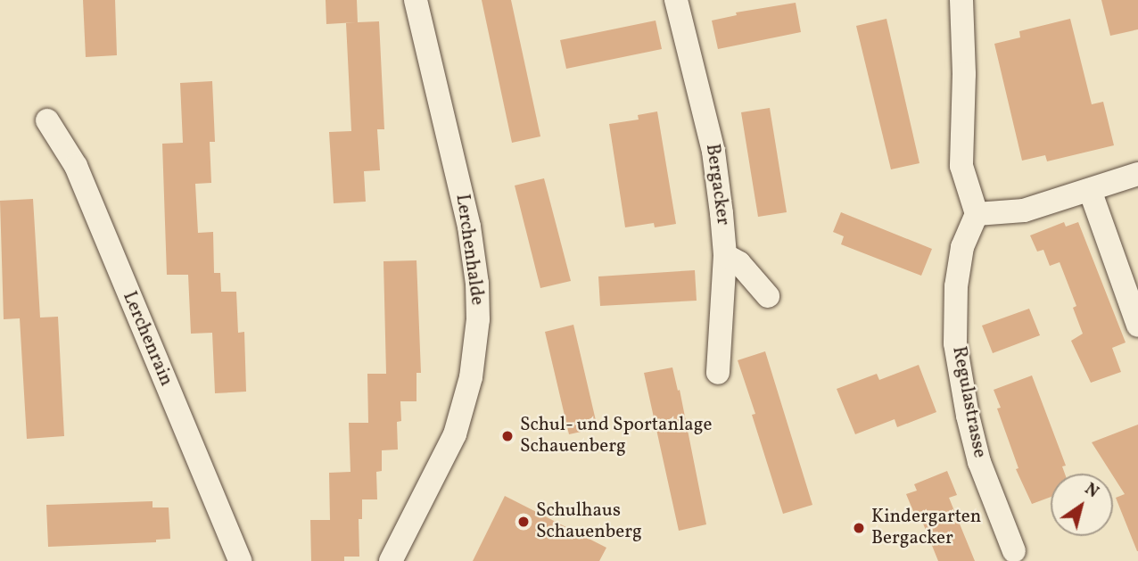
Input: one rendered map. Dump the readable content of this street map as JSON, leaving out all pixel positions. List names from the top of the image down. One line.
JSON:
{"streets":{"street":["Bergacker","Lerchenhalde","Lerchenrain","Regulastrasse"]},"places":["Schul- und Sportanlage Schauenberg","Schulhaus Schauenberg","Kindergarten Bergacker"],"north":"top right"}
